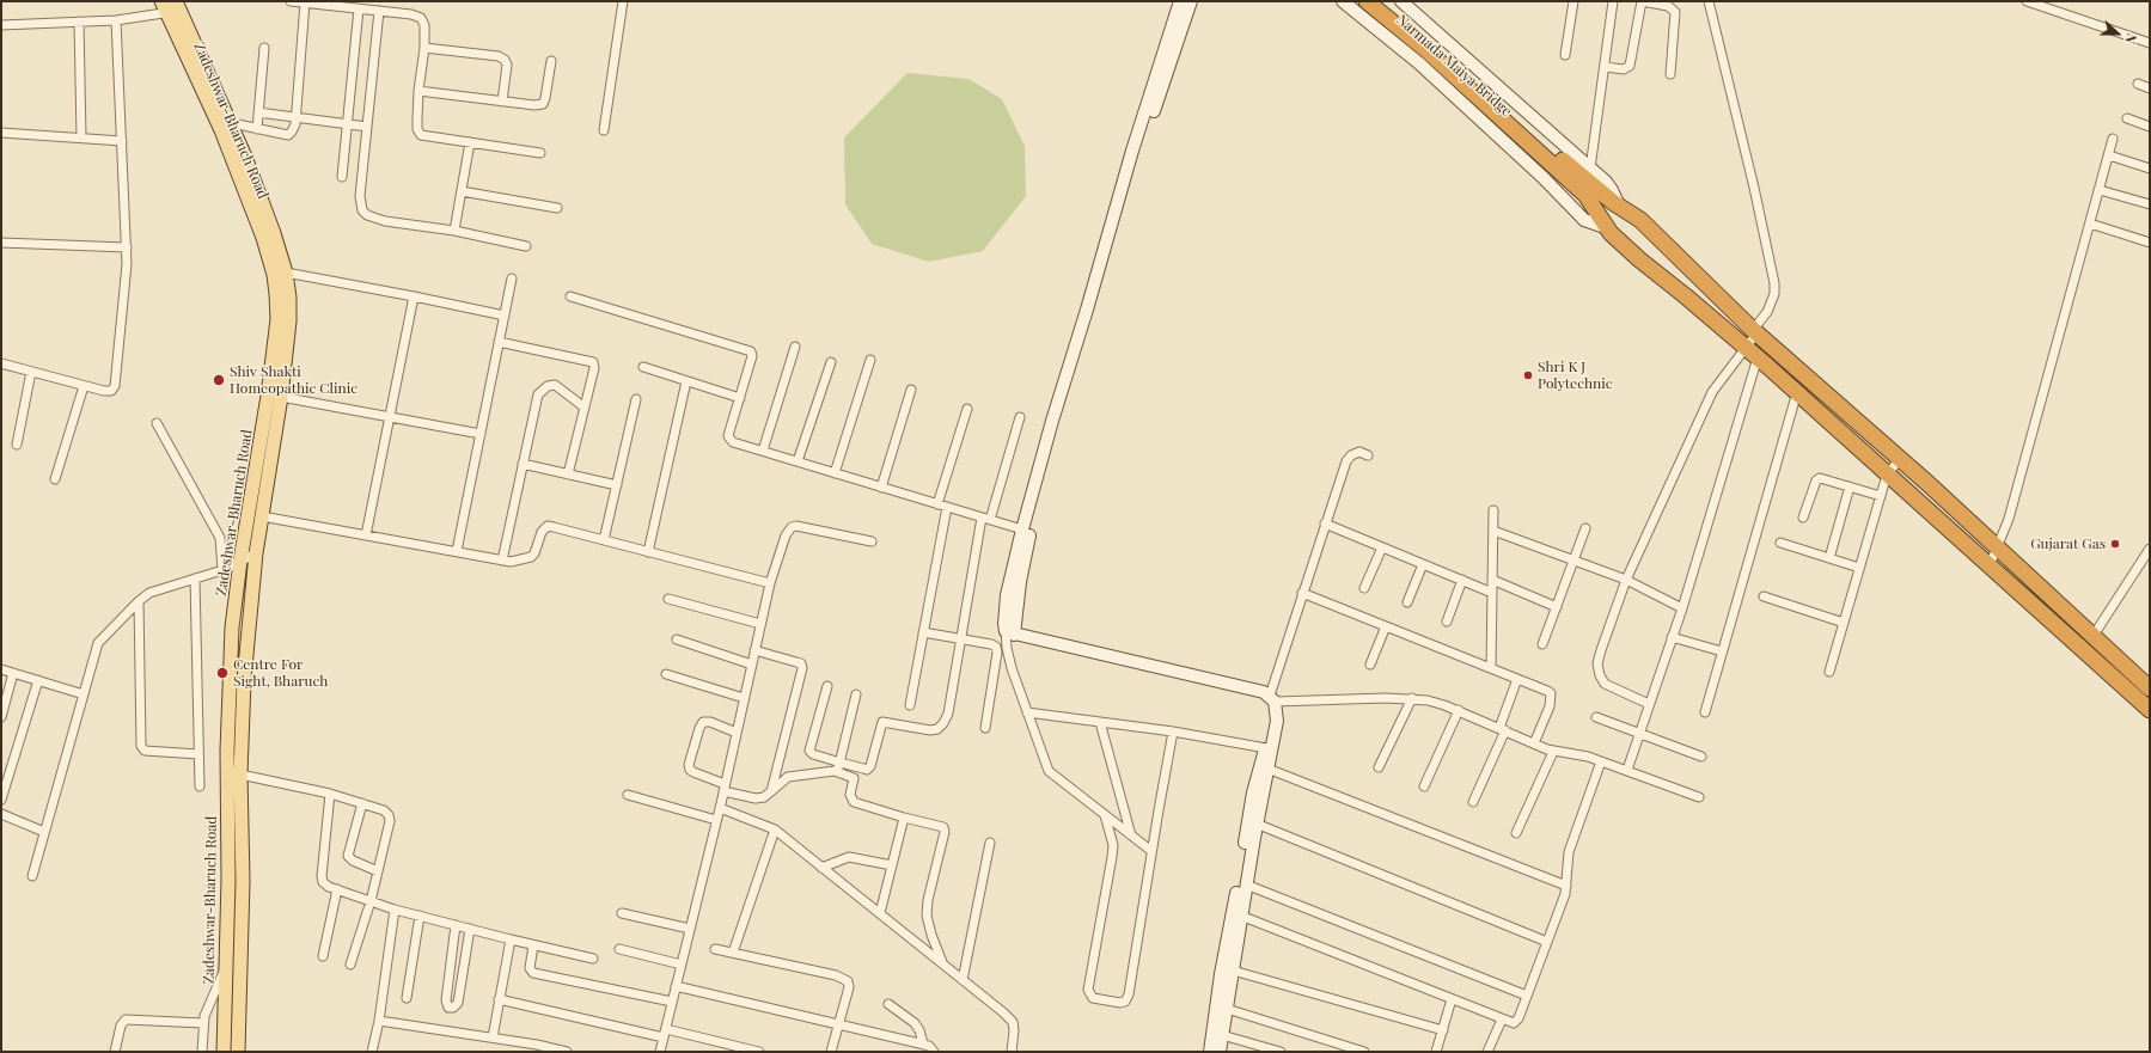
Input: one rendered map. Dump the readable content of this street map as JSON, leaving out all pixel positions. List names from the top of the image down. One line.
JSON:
{"streets":{"highway":["Narmada Maiya Bridge"],"main road":["Zadeshwar-Bharuch Road"]},"places":["Shri K J Polytechnic","Shiv Shakti Homeopathic Clinic","Gujarat Gas","Centre For Sight, Bharuch"],"north":"right"}
